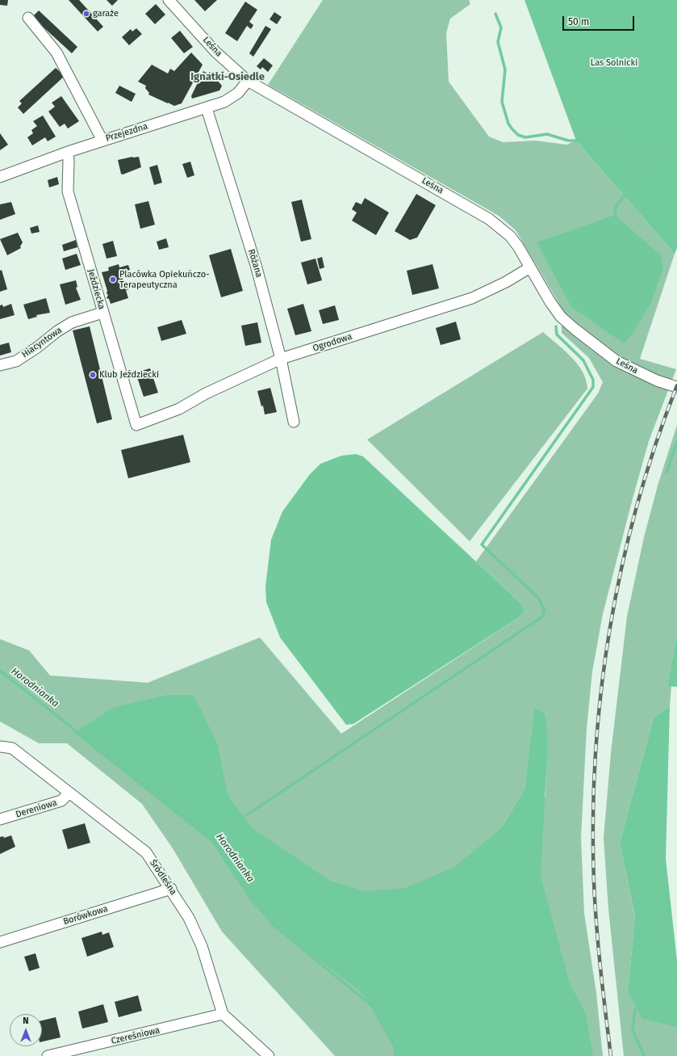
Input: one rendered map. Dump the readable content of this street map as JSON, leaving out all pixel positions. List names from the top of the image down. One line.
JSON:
{"streets":{"street":["Leśna","Przejezdna","Różana","Jeździecka","Hiacyntowa","Ogrodowa","Dereniowa","Śródleśna","Borówkowa","Czereśniowa"]},"crossings":[["Leśna","Przejezdna"],["Leśna","Ogrodowa"],["Przejezdna","Różana"],["Przejezdna","Jeździecka"],["Różana","Ogrodowa"],["Jeździecka","Hiacyntowa"],["Jeździecka","Ogrodowa"],["Dereniowa","Śródleśna"],["Śródleśna","Borówkowa"],["Śródleśna","Czereśniowa"]],"districts":["Ignatki-Osiedle"],"water":["Horodnianka"],"parks":["Las Solnicki"],"places":["garaże","Placówka Opiekuńczo- Terapeutyczna","Klub Jeździecki"],"scale_bar":"50 m","north":"top"}
